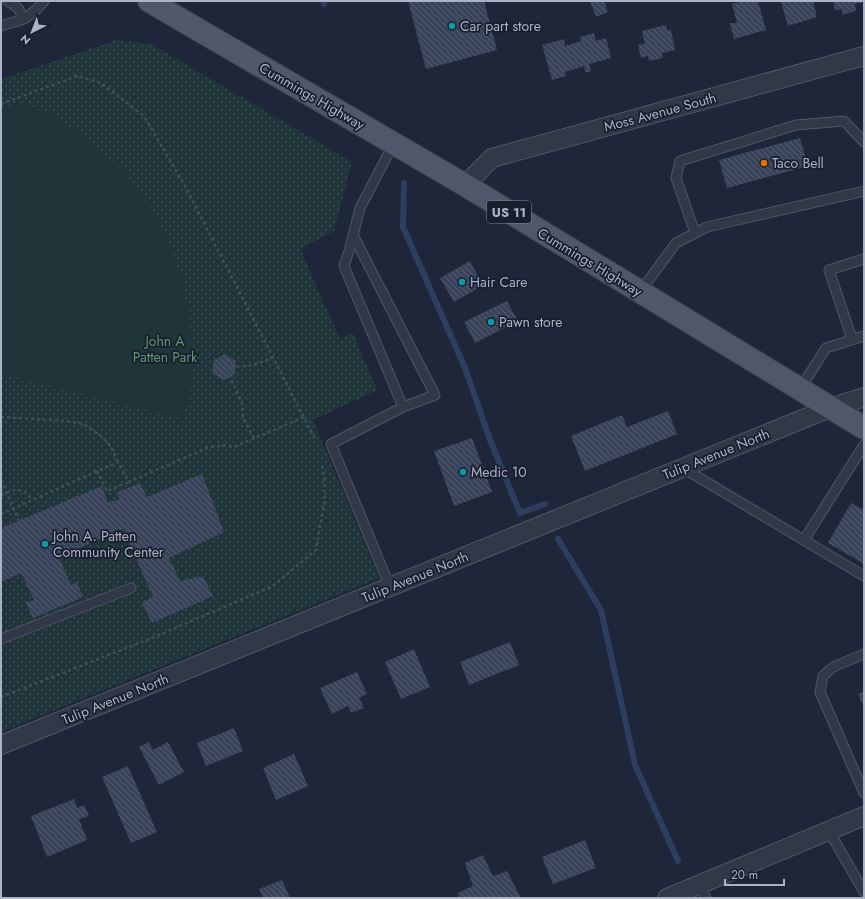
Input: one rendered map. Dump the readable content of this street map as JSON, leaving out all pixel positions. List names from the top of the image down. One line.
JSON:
{"streets":{"main road":["Cummings Highway","US 11"],"street":["Moss Avenue South","Tulip Avenue North"]},"crossings":[["Cummings Highway","Moss Avenue South"],["Cummings Highway","Tulip Avenue North"]],"parks":["John A Patten Park"],"places":["Car part store","Taco Bell","Hair Care","Pawn store","Medic 10","John A. Patten Community Center"],"scale_bar":"20 m","north":"bottom left"}
